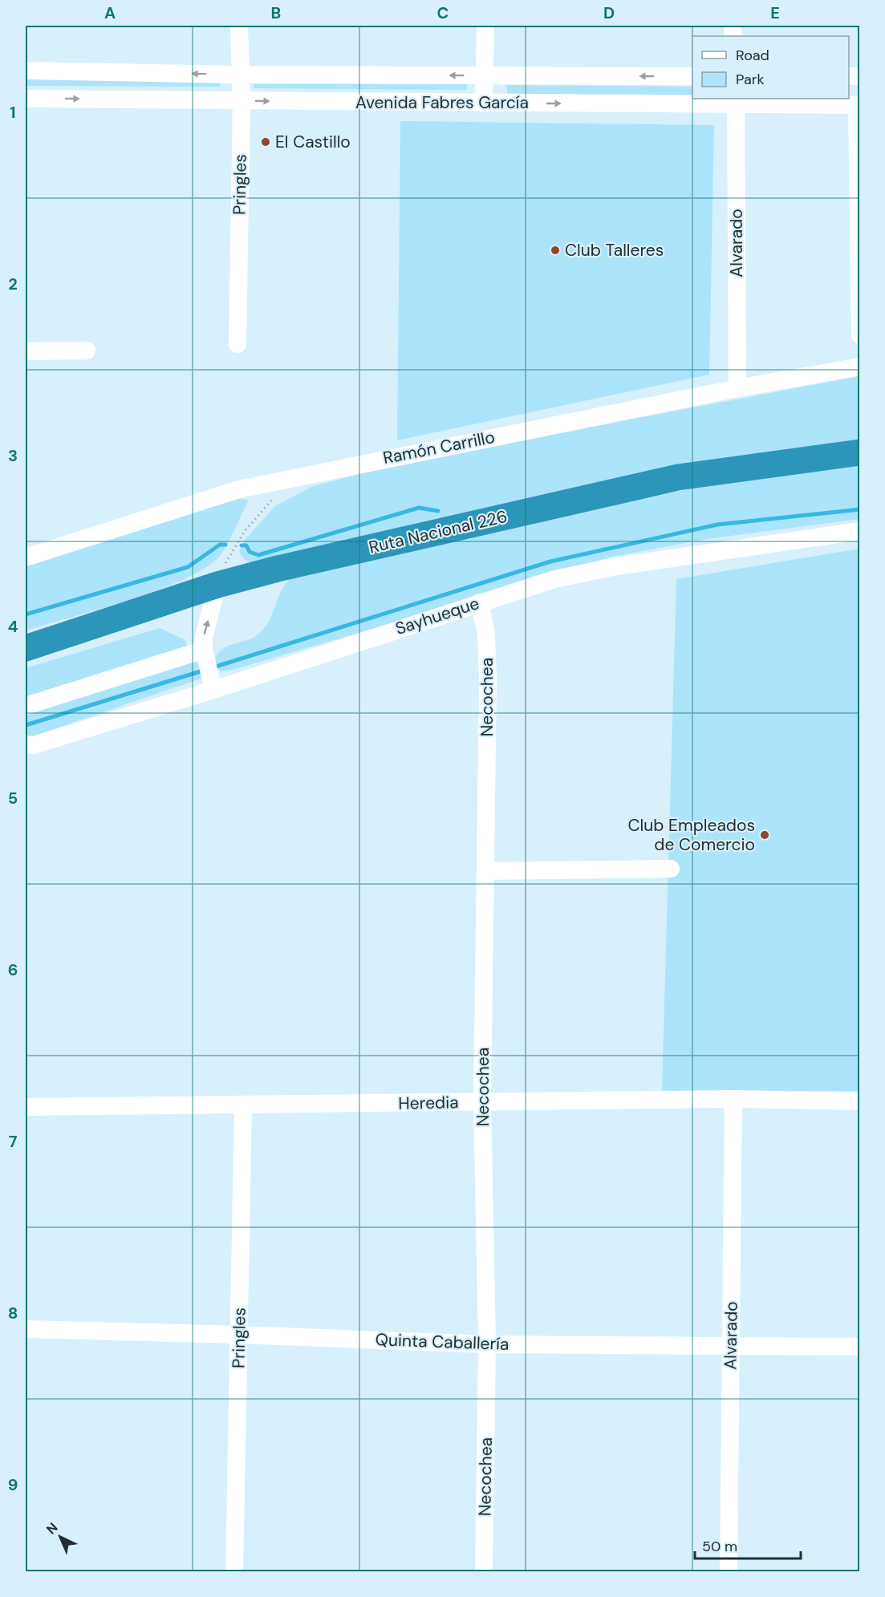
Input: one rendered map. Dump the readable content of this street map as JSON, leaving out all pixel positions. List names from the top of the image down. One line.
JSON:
{"streets":{"highway":["Ruta Nacional 226"],"street":["Avenida Fabres García","Pringles","Alvarado","Ramón Carrillo","Sayhueque","Necochea","Heredia","Quinta Caballería"]},"crossings":[["Avenida Fabres García","Pringles"],["Avenida Fabres García","Alvarado"],["Pringles","Heredia"],["Pringles","Quinta Caballería"],["Alvarado","Ramón Carrillo"],["Alvarado","Heredia"],["Alvarado","Quinta Caballería"],["Sayhueque","Necochea"],["Necochea","Heredia"],["Necochea","Quinta Caballería"]],"places":["El Castillo","Club Talleres","Club Empleados de Comercio"],"legend":["Road","Park"],"scale_bar":"50 m","north":"top left","grid":{"columns":["A","B","C","D","E"],"rows":["1","2","3","4","5","6","7","8","9"]}}
